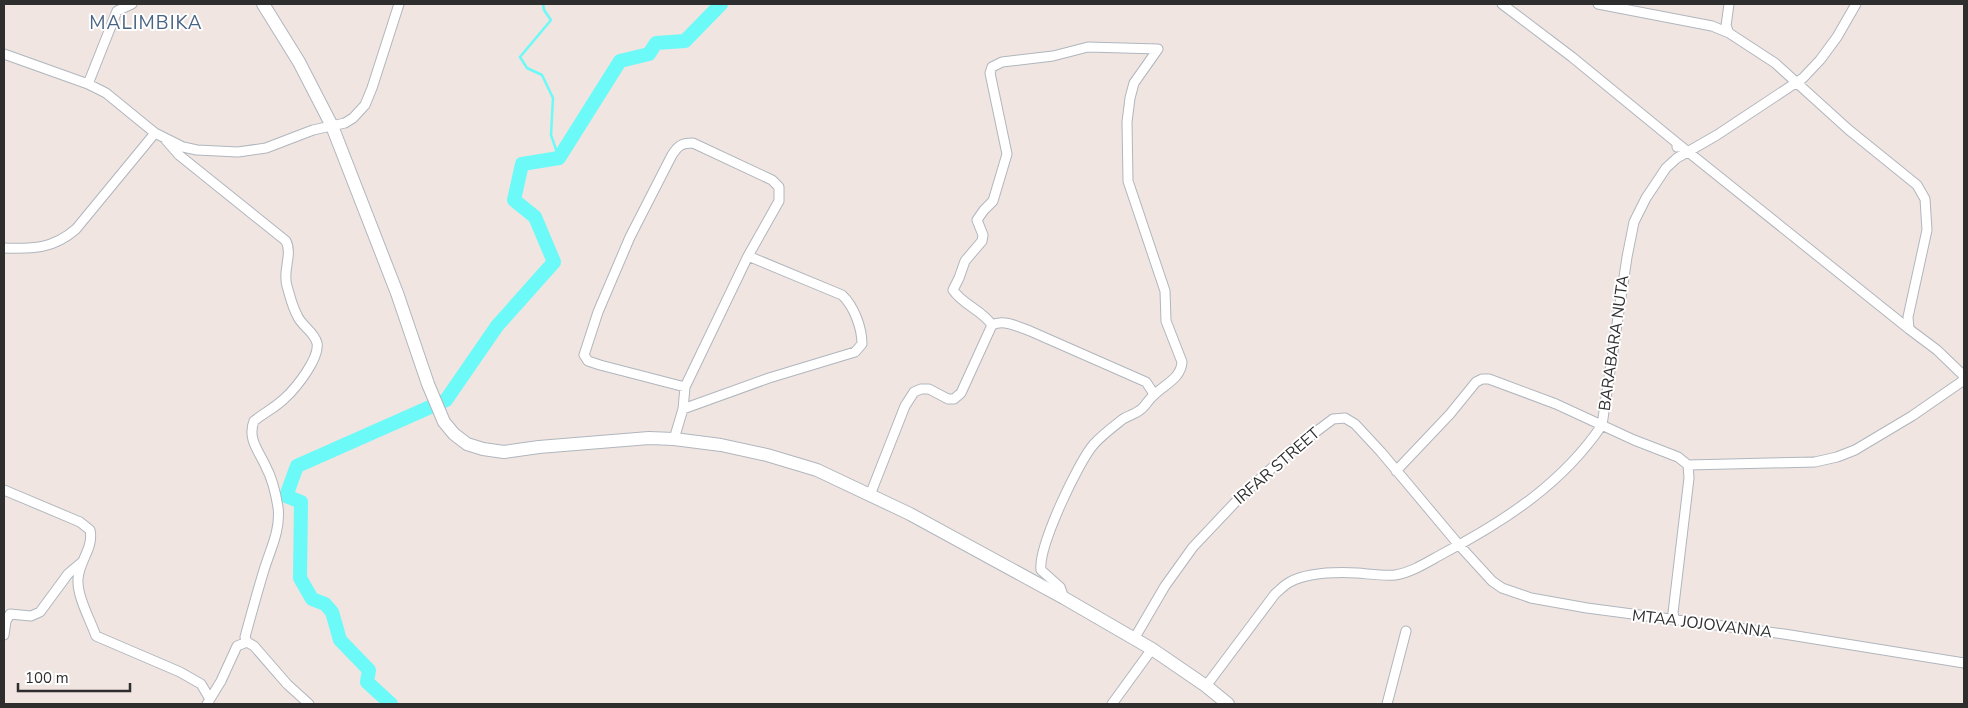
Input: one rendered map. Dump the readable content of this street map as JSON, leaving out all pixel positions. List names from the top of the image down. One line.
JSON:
{"streets":{"street":["BARABARA NUTA","IRFAR STREET","MTAA JOJOVANNA"]},"crossings":[["BARABARA NUTA","IRFAR STREET"],["BARABARA NUTA","MTAA JOJOVANNA"],["IRFAR STREET","MTAA JOJOVANNA"]],"districts":["MALIMBIKA"],"scale_bar":"100 m"}
